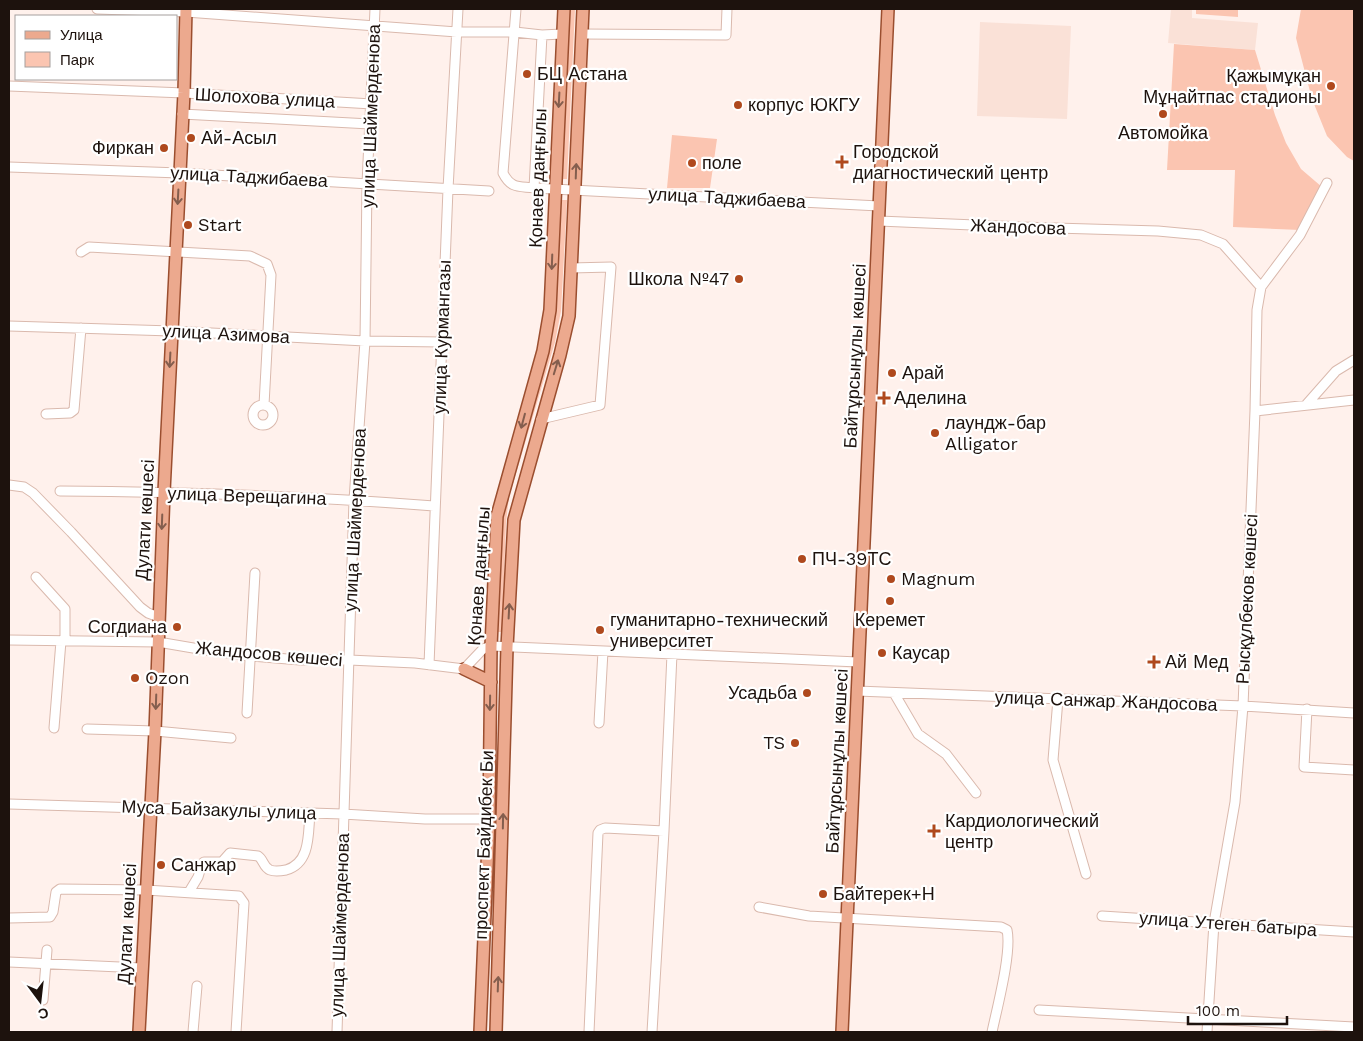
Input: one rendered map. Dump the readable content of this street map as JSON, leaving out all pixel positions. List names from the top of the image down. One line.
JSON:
{"streets":{"main road":["Қонаев даңғылы","Байтұрсынұлы көшесі","Дулати көшесі","проспект Байдибек Би"],"street":["Шолохова улица","улица Шаймерденова","улица Таджибаева","Жандосова","улица Азимова","улица Курмангазы","улица Верещагина","Рысқұлбеков көшесі","Жандосов көшесі","улица Санжар Жандосова","Муса Байзакулы улица","улица Утеген батыра"]},"crossings":[["Шолохова улица","улица Шаймерденова"],["Шолохова улица","Дулати көшесі"],["улица Шаймерденова","улица Таджибаева"],["улица Шаймерденова","улица Азимова"],["улица Шаймерденова","улица Верещагина"],["улица Шаймерденова","Жандосов көшесі"],["улица Шаймерденова","Муса Байзакулы улица"],["улица Таджибаева","Қонаев даңғылы"],["улица Таджибаева","улица Курмангазы"],["улица Таджибаева","Байтұрсынұлы көшесі"],["улица Таджибаева","Дулати көшесі"],["Қонаев даңғылы","Муса Байзакулы улица"],["Қонаев даңғылы","проспект Байдибек Би"],["Жандосова","Байтұрсынұлы көшесі"],["Жандосова","Рысқұлбеков көшесі"],["улица Азимова","улица Курмангазы"],["улица Азимова","Дулати көшесі"],["улица Курмангазы","улица Верещагина"],["улица Курмангазы","Жандосов көшесі"],["Байтұрсынұлы көшесі","улица Санжар Жандосова"],["улица Верещагина","Дулати көшесі"],["Дулати көшесі","Жандосов көшесі"],["Дулати көшесі","Муса Байзакулы улица"],["Рысқұлбеков көшесі","улица Санжар Жандосова"],["Рысқұлбеков көшесі","улица Утеген батыра"]],"one_way":["Дулати көшесі","проспект Байдибек Би"],"places":{"other":["БЦ Астана","Қажымұқан Мұңайтпас стадионы","корпус ЮКГУ","Автомойка","Ай-Асыл","Фиркан","поле","Start","Школа №47","Арай","лаундж-бар Alligator","ПЧ-39ТС","Magnum","Керемет","Согдиана","гуманитарно-технический университет","Каусар","Ozon","Усадьба","TS","Санжар","Байтерек+Н"],"health":["Городской диагностический центр","Аделина","Ай Мед","Кардиологический центр"]},"legend":["Улица","Парк"],"scale_bar":"100 m","north":"bottom"}
